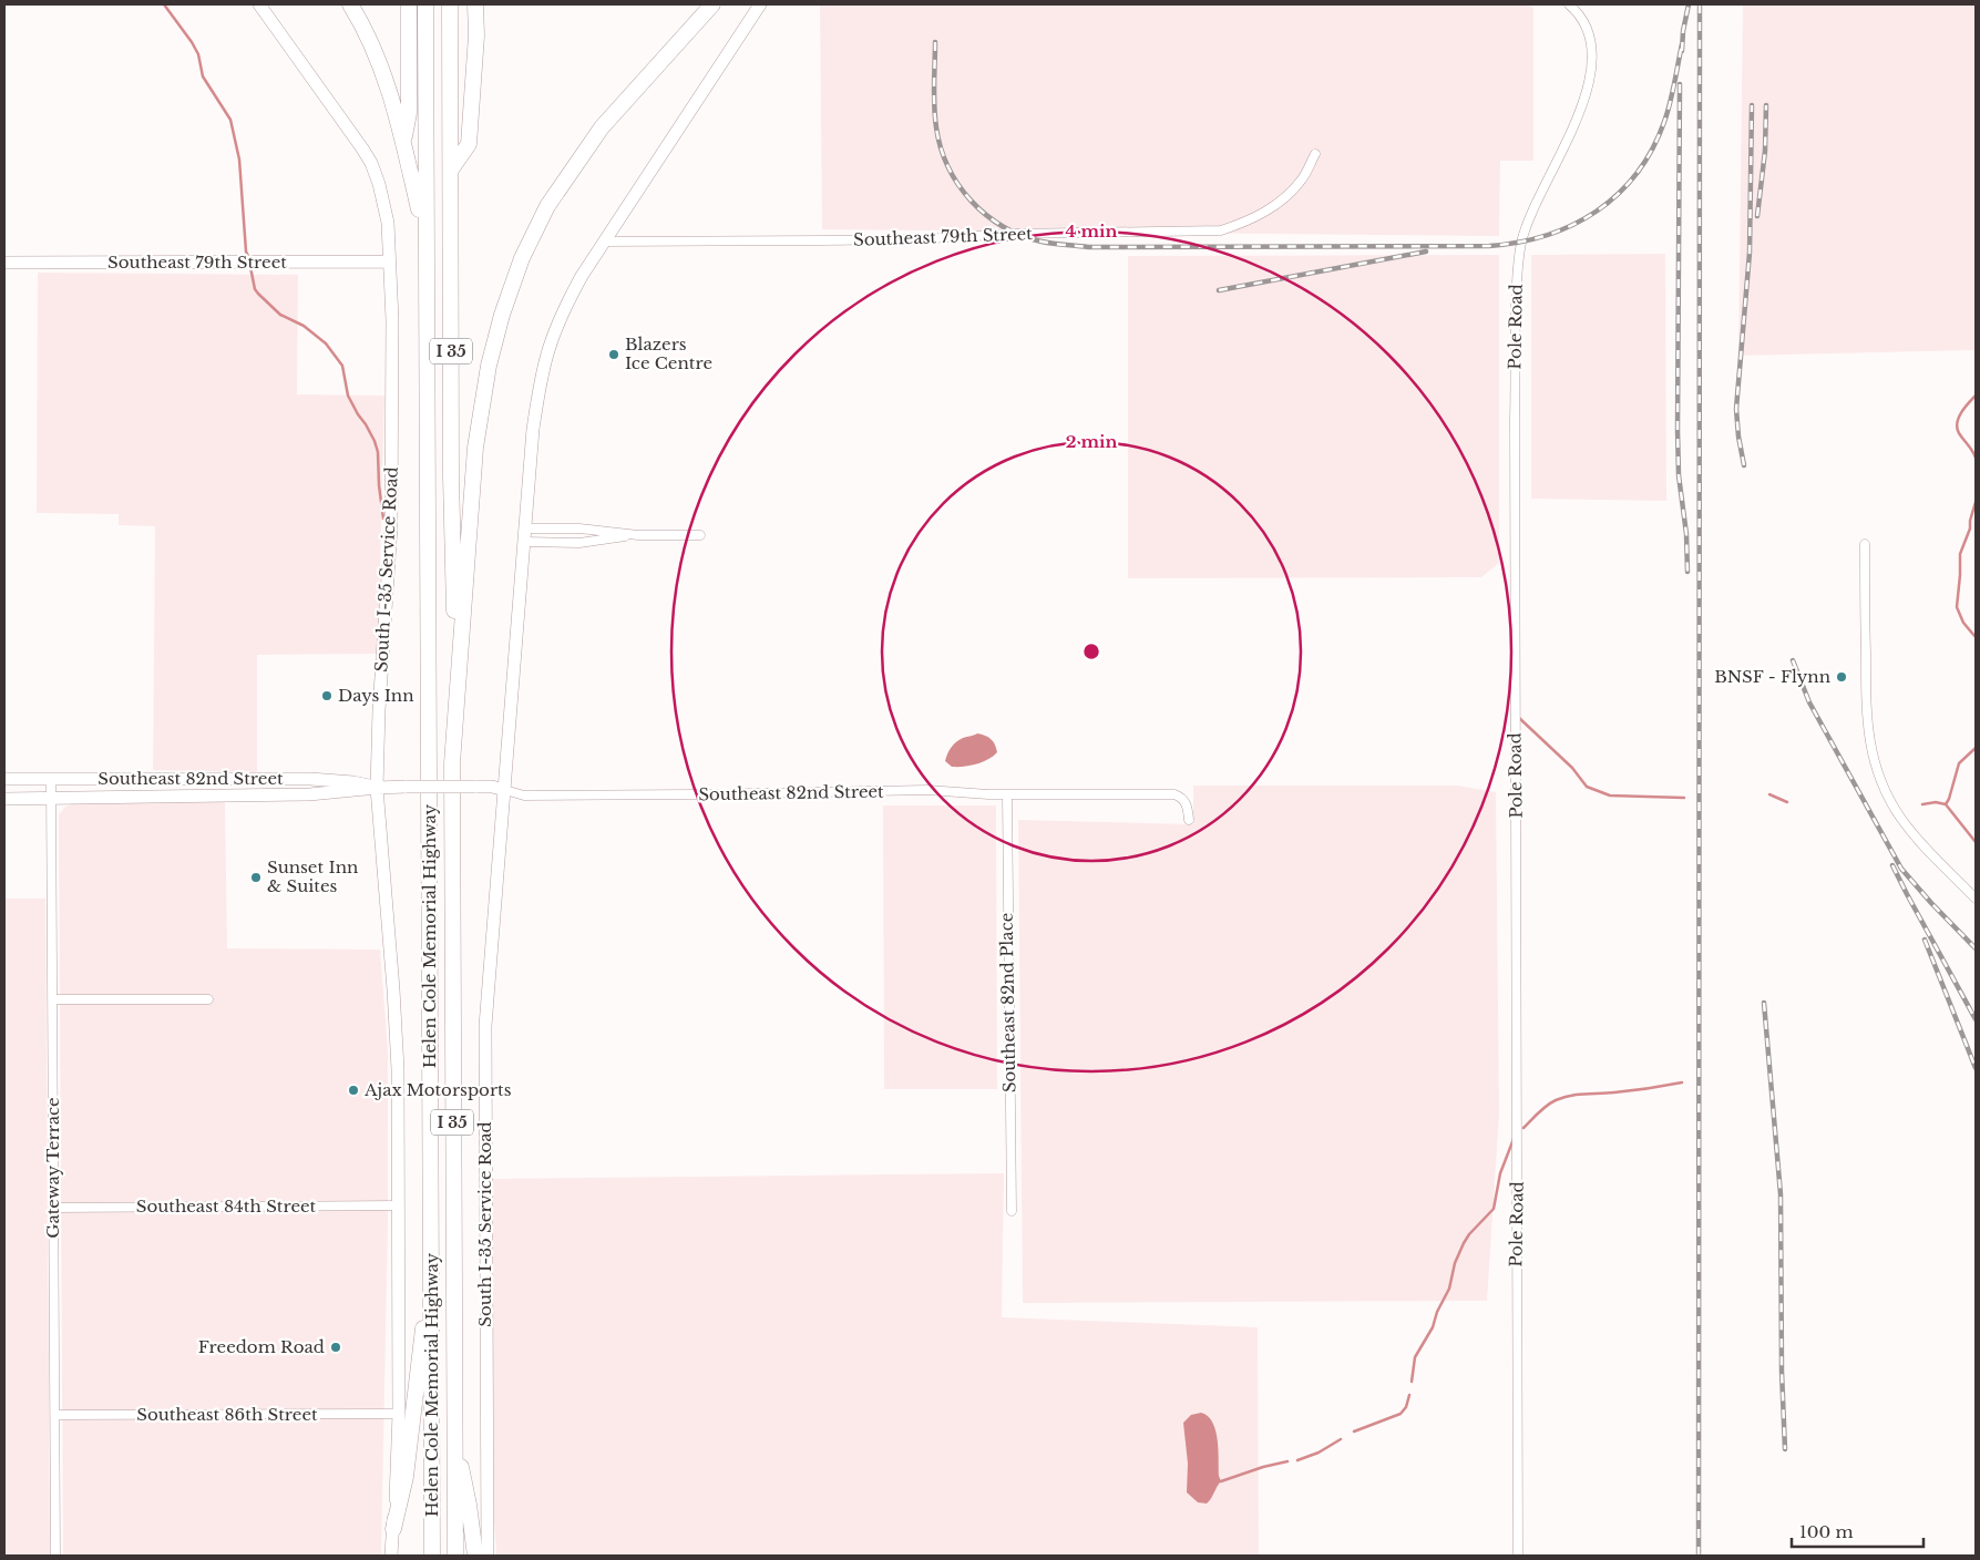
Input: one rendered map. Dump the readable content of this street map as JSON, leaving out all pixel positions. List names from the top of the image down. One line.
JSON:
{"streets":{"highway":["I 35","Helen Cole Memorial Highway"],"street":["Southeast 79th Street","Pole Road","South I-35 Service Road","Southeast 82nd Street","Southeast 82nd Place","Gateway Terrace","Southeast 84th Street","Southeast 86th Street"]},"crossings":[["Southeast 79th Street","South I-35 Service Road"],["I 35","Helen Cole Memorial Highway"],["South I-35 Service Road","Southeast 82nd Street"],["South I-35 Service Road","Southeast 84th Street"],["South I-35 Service Road","Southeast 86th Street"],["Southeast 82nd Street","Southeast 82nd Place"],["Southeast 82nd Street","Gateway Terrace"],["Gateway Terrace","Southeast 84th Street"],["Gateway Terrace","Southeast 86th Street"]],"places":["Blazers Ice Centre","BNSF - Flynn","Days Inn","Sunset Inn & Suites","Ajax Motorsports","Freedom Road"],"scale_bar":"100 m","rings":["4 min","2 min"]}
